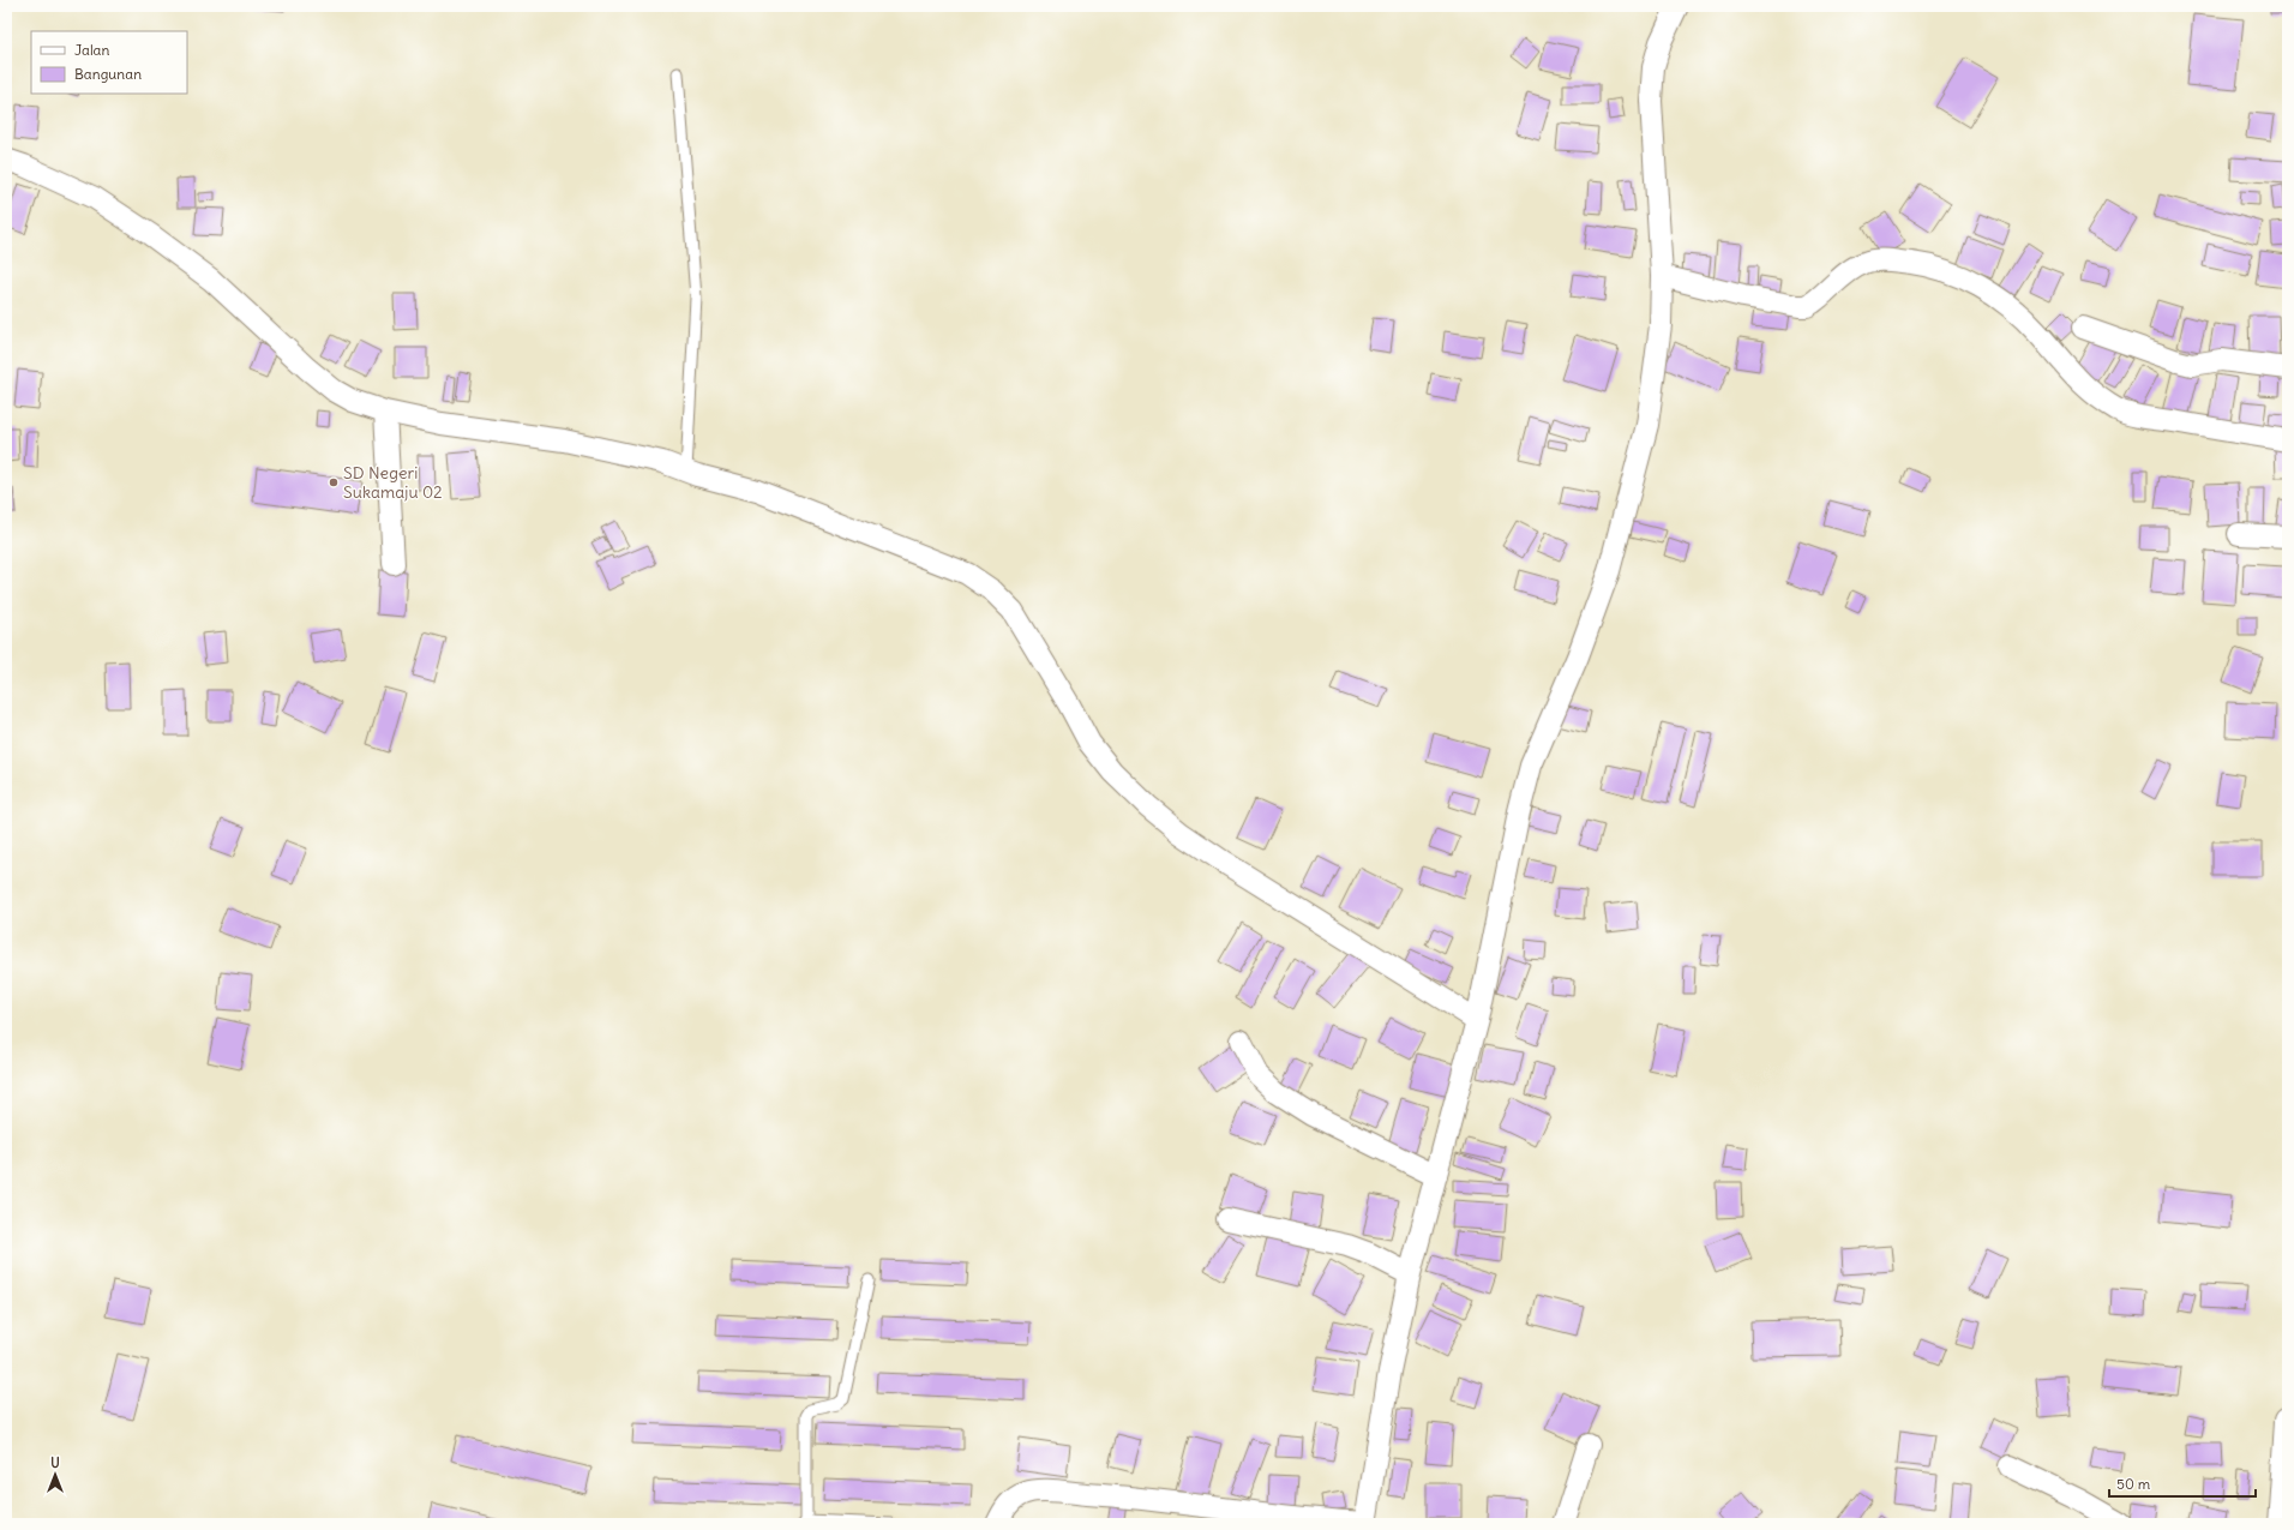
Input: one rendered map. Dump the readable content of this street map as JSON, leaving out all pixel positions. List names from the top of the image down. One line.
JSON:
{"places":["SD Negeri Sukamaju 02"],"legend":["Jalan","Bangunan"],"scale_bar":"50 m","north":"top"}
